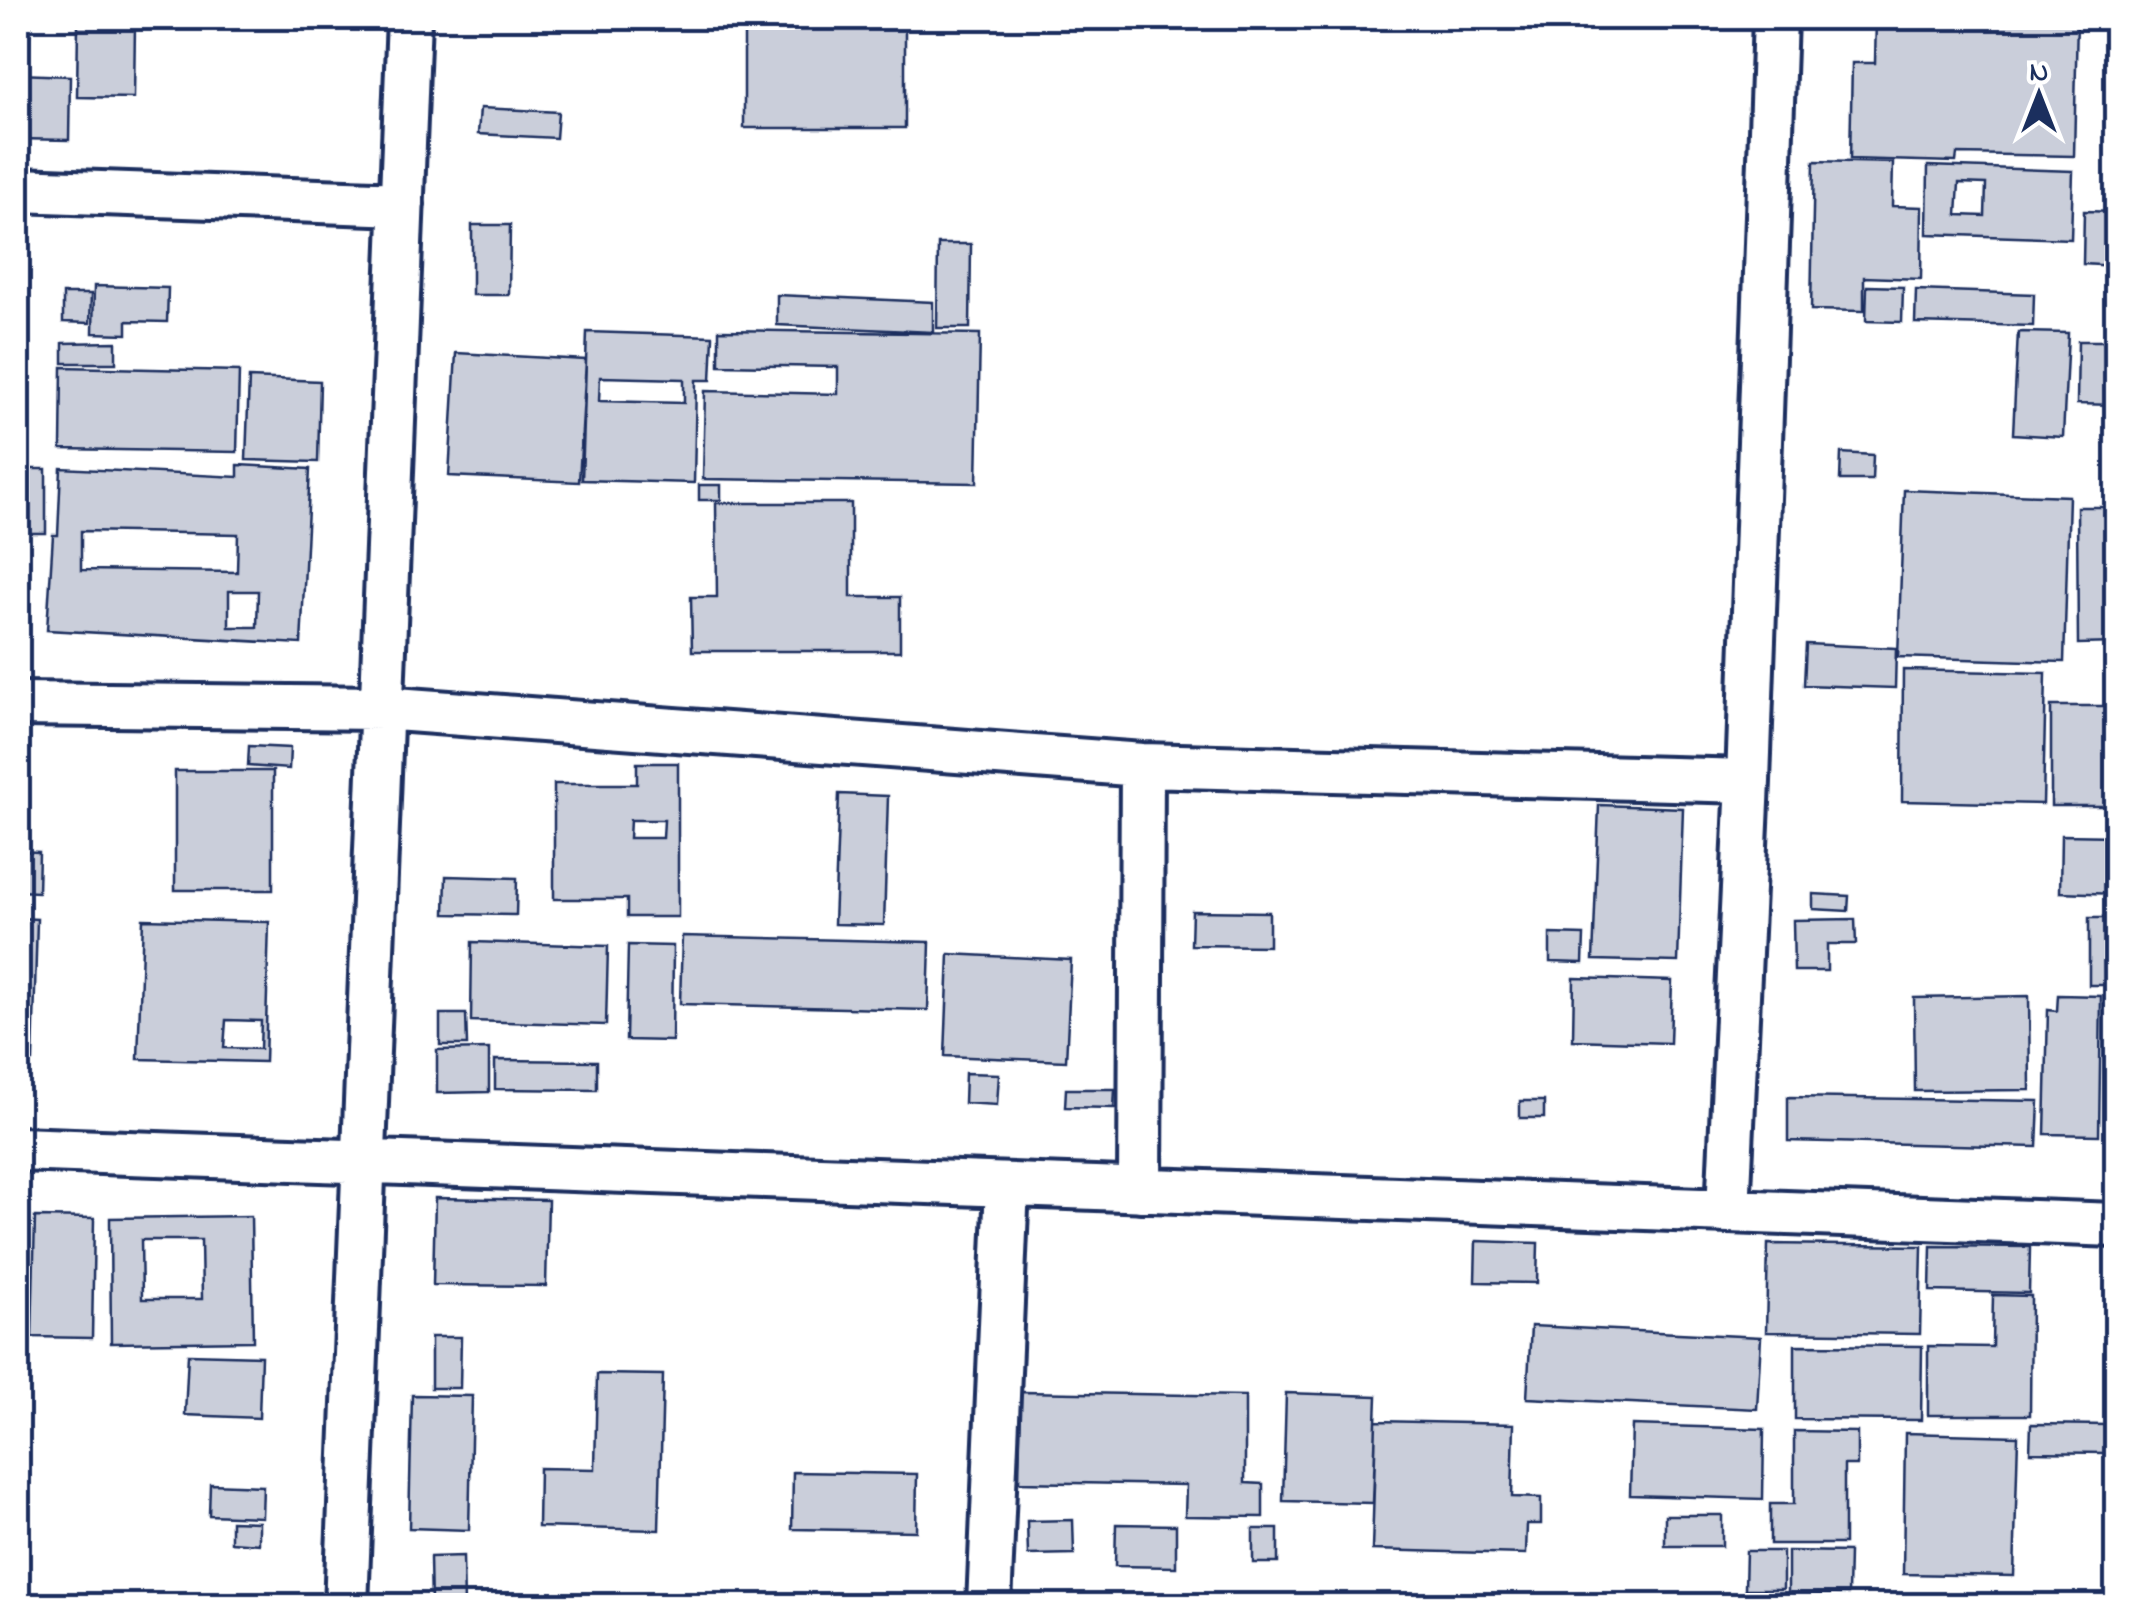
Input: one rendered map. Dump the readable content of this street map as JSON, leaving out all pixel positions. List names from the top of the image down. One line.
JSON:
{"north":"top"}
